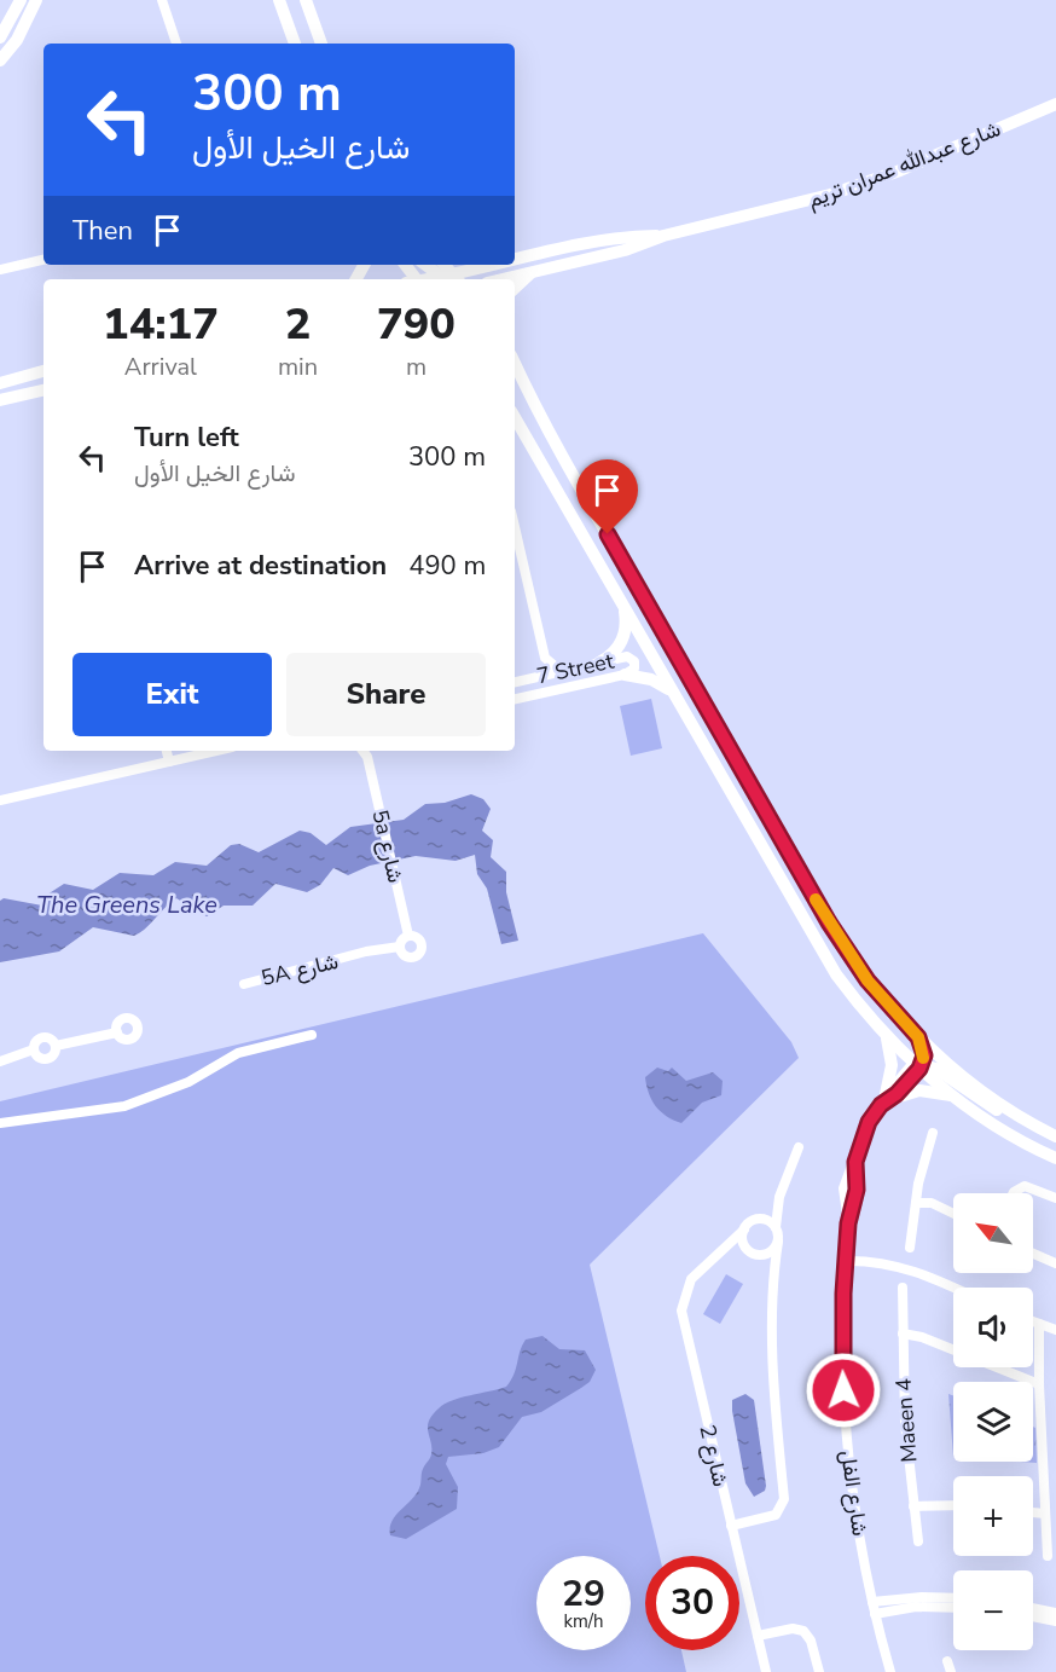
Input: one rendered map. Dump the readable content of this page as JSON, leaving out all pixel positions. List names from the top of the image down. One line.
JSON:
{"streets":{"main road":["شارع عبدالله عمران تريم"],"street":["7 Street","5a شارع","5A شارع","Maeen 4","شارع 2","شارع الفل"]},"crossings":[["5a شارع","5A شارع"]],"water":["The Greens Lake"],"north":"top left","page":{"turn":["300 m","شارع الخيل الأول"],"then":"Then","eta":["14:17","Arrival","2","min","790","m"],"list":[{"name":"Turn left","note":"شارع الخيل الأول","value":"300 m"},{"name":"Arrive at destination","value":"490 m"}],"buttons":["Exit","Share"],"map_buttons":["+","−"],"speed":"29 km/h","limit":"30"}}
